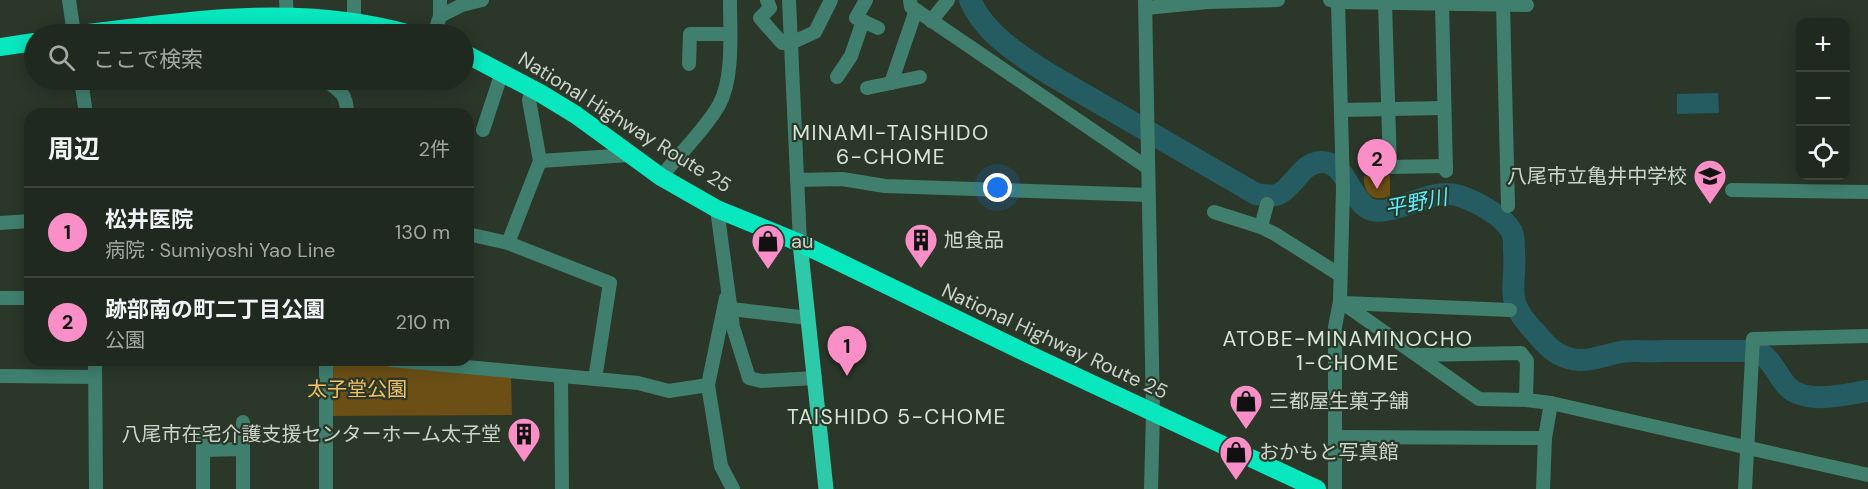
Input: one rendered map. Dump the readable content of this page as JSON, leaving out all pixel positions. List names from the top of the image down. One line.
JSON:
{"streets":{"highway":["National Highway Route 25"]},"districts":["MINAMI-TAISHIDO 6-CHOME","ATOBE-MINAMINOCHO 1-CHOME","TAISHIDO 5-CHOME"],"water":["平野川"],"parks":["太子堂公園"],"places":{"school or university":["八尾市立亀井中学校"],"building":["旭食品","八尾市在宅介護支援センターホーム太子堂"],"shop":["au","三都屋生菓子舗","おかもと写真館"]},"page":{"map_buttons":["+","−"],"search":"ここで検索","heading":["周辺","2件"],"pins":["2","1"],"list":[{"mark":"1","name":"松井医院","note":"病院 · Sumiyoshi Yao Line","value":"130 m"},{"mark":"2","name":"跡部南の町二丁目公園","note":"公園","value":"210 m"}]}}
